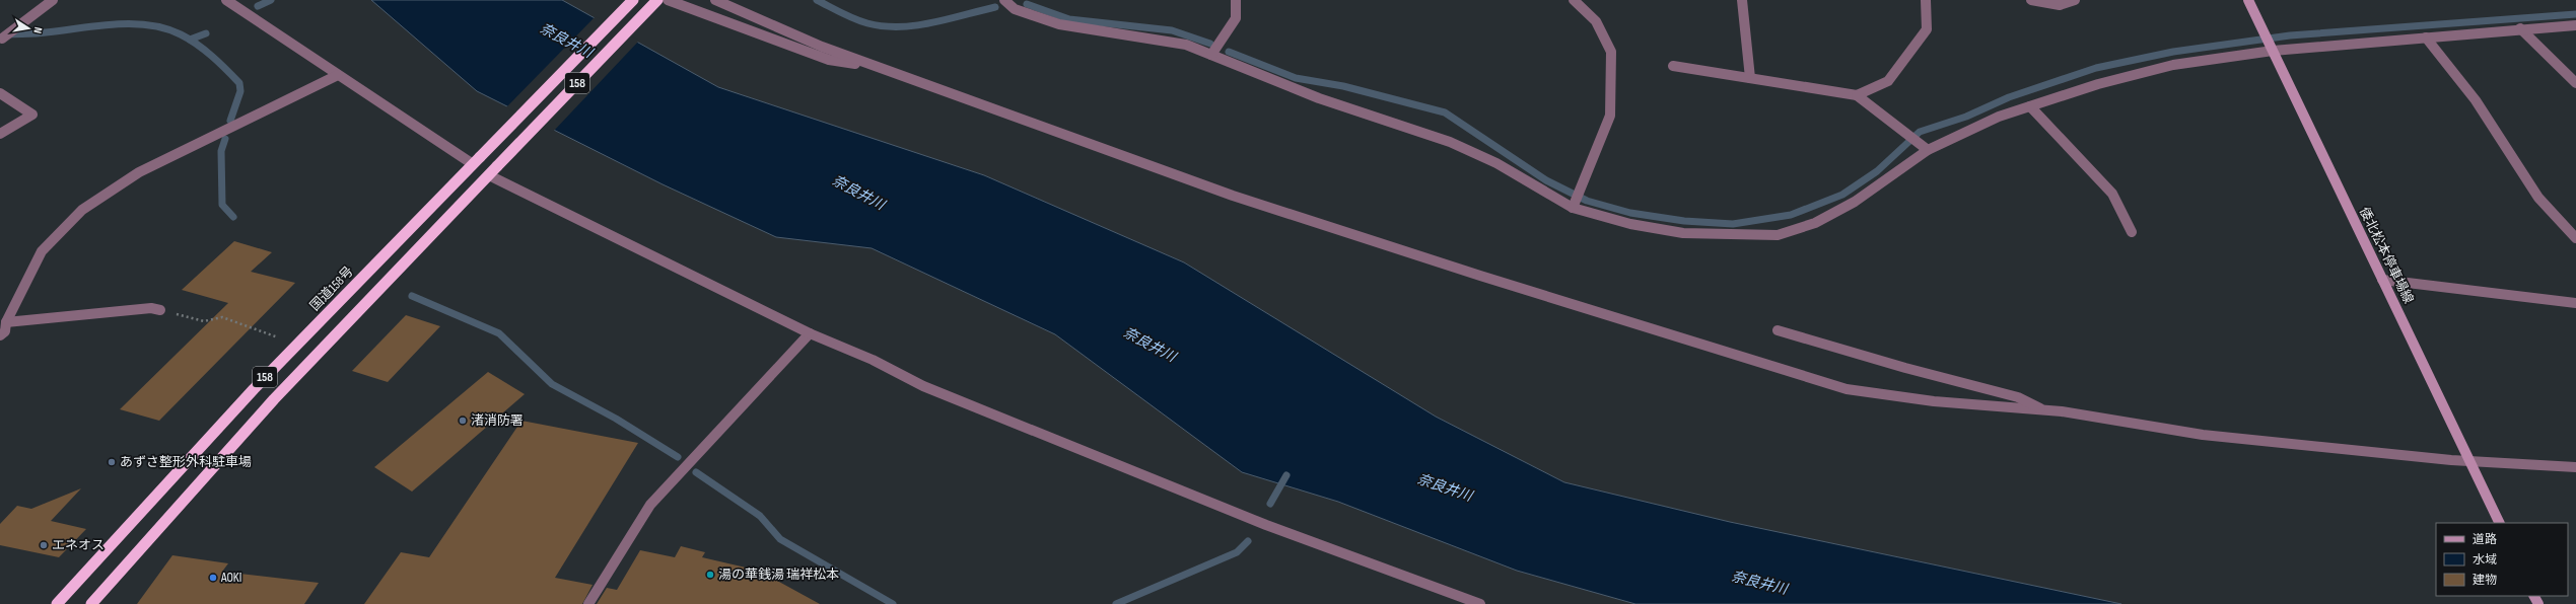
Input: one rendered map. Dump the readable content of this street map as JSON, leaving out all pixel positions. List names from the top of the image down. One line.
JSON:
{"streets":{"highway":["158","国道158号"],"main road":["倭北松本停車場線"]},"water":["奈良井川"],"places":["渚消防署","あずさ整形外科駐車場","エネオス","湯の華銭湯 瑞祥松本","AOKI"],"legend":["道路","水域","建物"],"north":"right"}
